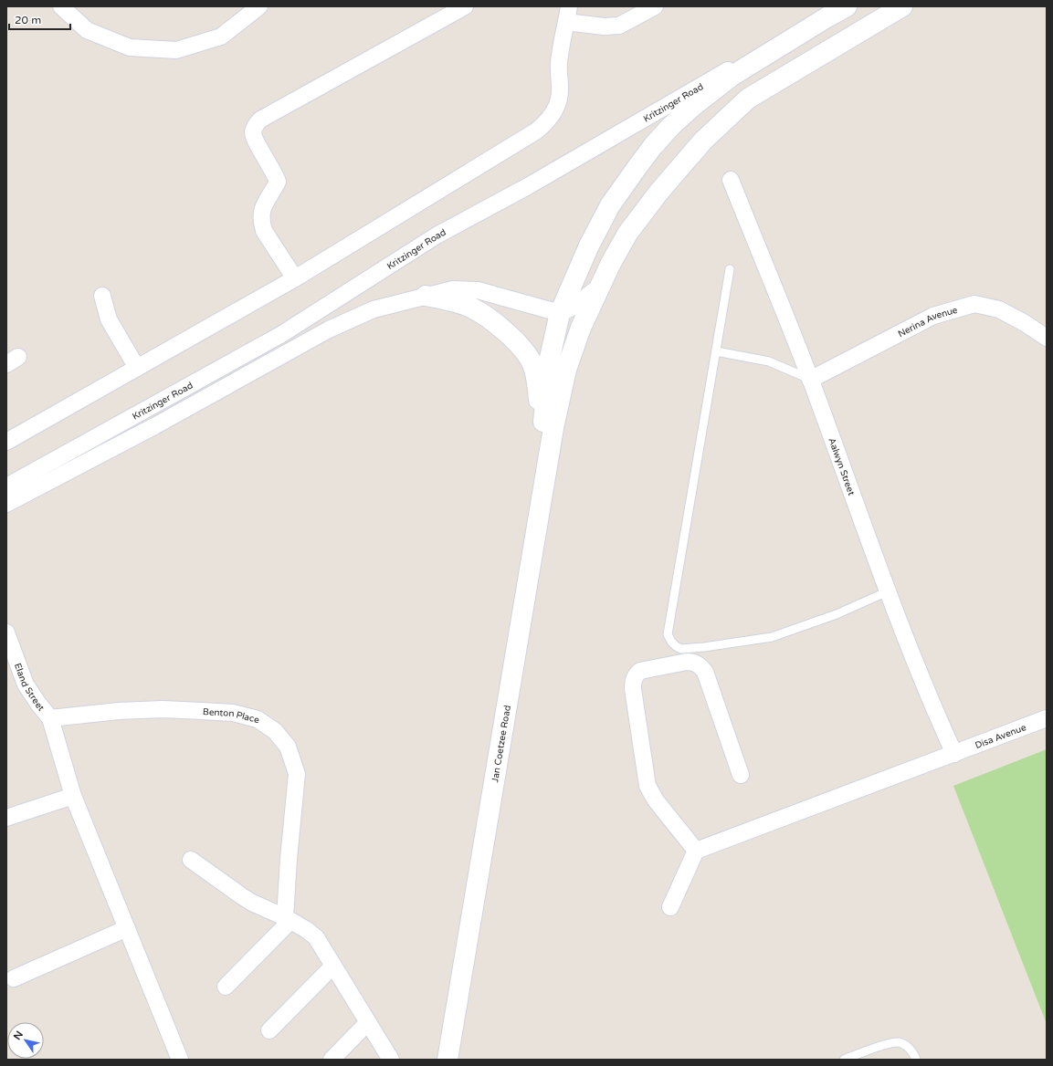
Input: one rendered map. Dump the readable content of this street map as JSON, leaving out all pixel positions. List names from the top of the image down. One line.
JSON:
{"streets":{"main road":["Kritzinger Road","Jan Coetzee Road"],"street":["Nerina Avenue","Aalwyn Street","Eland Street","Benton Place","Disa Avenue"]},"crossings":[["Kritzinger Road","Jan Coetzee Road"],["Nerina Avenue","Aalwyn Street"],["Aalwyn Street","Disa Avenue"],["Eland Street","Benton Place"]],"scale_bar":"20 m","north":"top left"}
